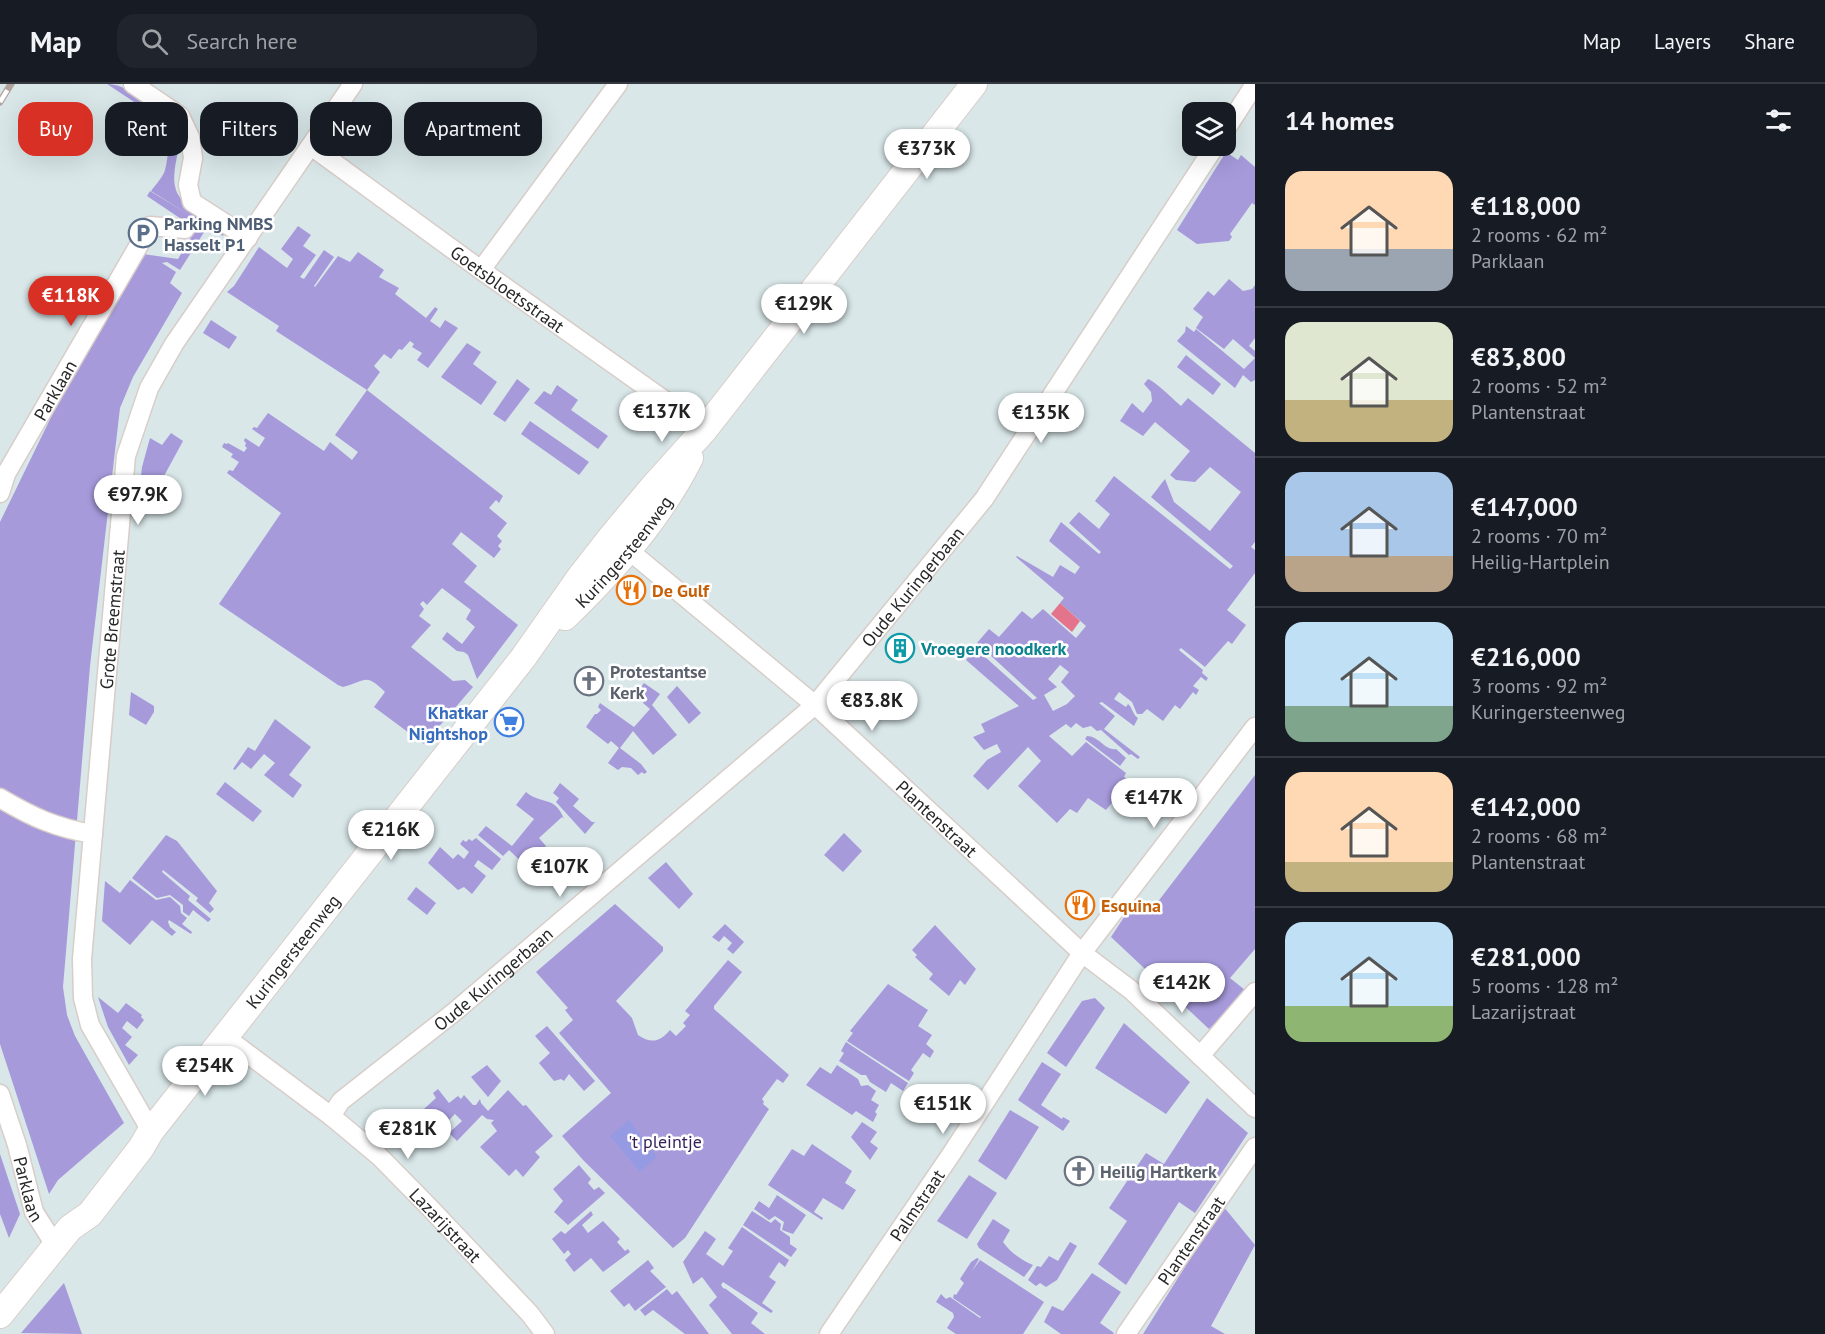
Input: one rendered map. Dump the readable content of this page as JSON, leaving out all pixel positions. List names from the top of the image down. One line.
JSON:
{"streets":{"main road":["Kuringersteenweg"],"street":["Goetsbloetsstraat","Parklaan","Oude Kuringerbaan","Grote Breemstraat","Plantenstraat","Palmstraat","Lazarijstraat"]},"crossings":[["Goetsbloetsstraat","Kuringersteenweg"],["Parklaan","Kuringersteenweg"],["Kuringersteenweg","Grote Breemstraat"],["Kuringersteenweg","Plantenstraat"],["Kuringersteenweg","Lazarijstraat"],["Oude Kuringerbaan","Plantenstraat"],["Oude Kuringerbaan","Lazarijstraat"],["Plantenstraat","Palmstraat"]],"parks":["'t pleintje"],"places":{"parking":["Parking NMBS Hasselt P1"],"restaurant":["De Gulf","Esquina"],"building":["Vroegere noodkerk"],"church":["Protestantse Kerk","Heilig Hartkerk"],"supermarket":["Khatkar Nightshop"]},"page":{"header":"Map","search":"Search here","nav":["Map","Layers","Share"],"heading":"14 homes","chip":["Buy","Rent","Filters","New","Apartment"],"price":["€373K","€118K","€129K","€137K","€135K","€97.9K","€83.8K","€147K","€216K","€107K","€142K","€254K","€151K","€281K"],"list":[{"name":"€118,000","note":"2 rooms · 62 m² · Parklaan"},{"name":"€83,800","note":"2 rooms · 52 m² · Plantenstraat"},{"name":"€147,000","note":"2 rooms · 70 m² · Heilig-Hartplein"},{"name":"€216,000","note":"3 rooms · 92 m² · Kuringersteenweg"},{"name":"€142,000","note":"2 rooms · 68 m² · Plantenstraat"},{"name":"€281,000","note":"5 rooms · 128 m² · Lazarijstraat"}]}}
